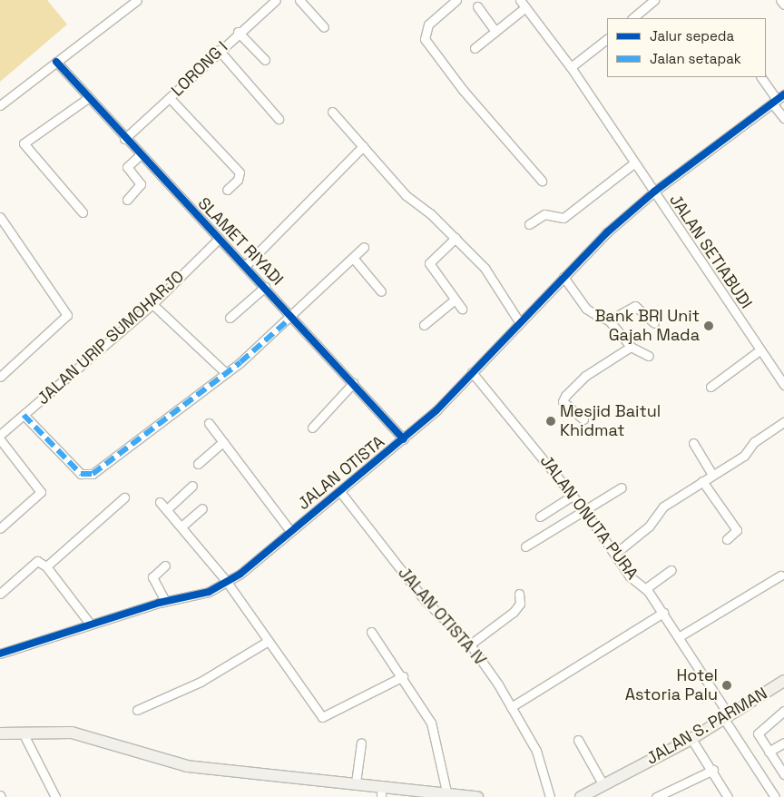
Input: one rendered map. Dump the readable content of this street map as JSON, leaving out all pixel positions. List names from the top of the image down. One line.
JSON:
{"streets":{"street":["LORONG I","SLAMET RIYADI","JALAN SETIABUDI","JALAN URIP SUMOHARJO","JALAN OTISTA","JALAN ONUTA PURA","JALAN OTISTA IV","JALAN S. PARMAN"]},"crossings":[["LORONG I","SLAMET RIYADI"],["SLAMET RIYADI","JALAN URIP SUMOHARJO"],["SLAMET RIYADI","JALAN OTISTA"],["JALAN SETIABUDI","JALAN OTISTA"],["JALAN OTISTA","JALAN ONUTA PURA"],["JALAN OTISTA","JALAN OTISTA IV"],["JALAN ONUTA PURA","JALAN S. PARMAN"]],"places":["Bank BRI Unit Gajah Mada","Mesjid Baitul Khidmat","Hotel Astoria Palu"],"legend":["Jalur sepeda","Jalan setapak"]}
